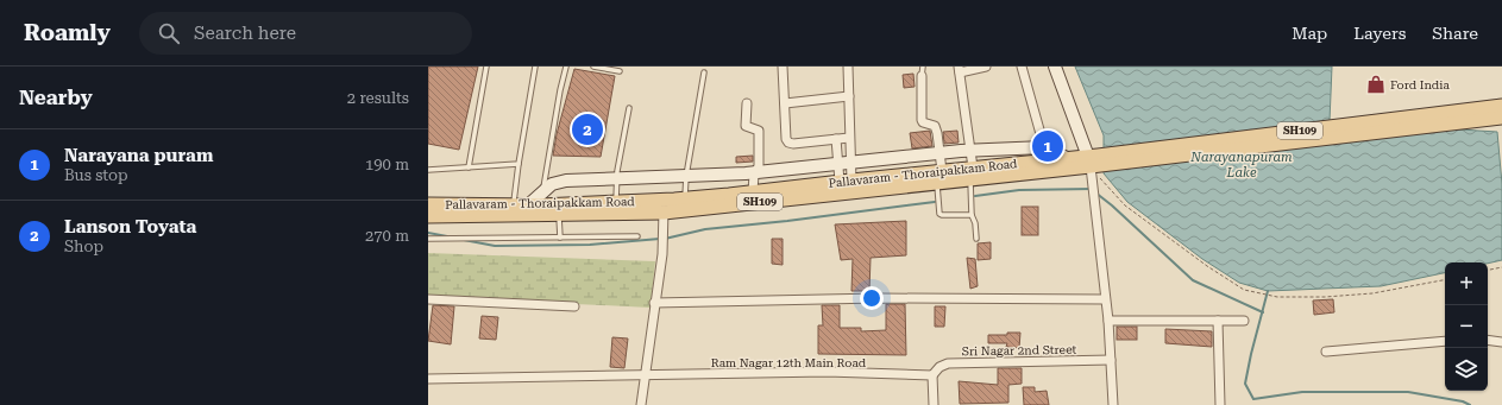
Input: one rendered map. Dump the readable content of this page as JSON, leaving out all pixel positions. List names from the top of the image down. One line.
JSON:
{"streets":{"main road":["SH109","Pallavaram - Thoraipakkam Road"],"street":["Sri Nagar 2nd Street","Ram Nagar 12th Main Road"]},"crossings":[["Sri Nagar 2nd Street","Ram Nagar 12th Main Road"]],"water":["Narayanapuram Lake"],"places":{"shop":["Ford India"]},"page":{"header":"Roamly","search":"Search here","nav":["Map","Layers","Share"],"heading":["Nearby","2 results"],"pins":["2","1"],"list":[{"mark":"1","name":"Narayana puram","note":"Bus stop","value":"190 m"},{"mark":"2","name":"Lanson Toyata","note":"Shop","value":"270 m"}],"map_buttons":["+","−"]}}
